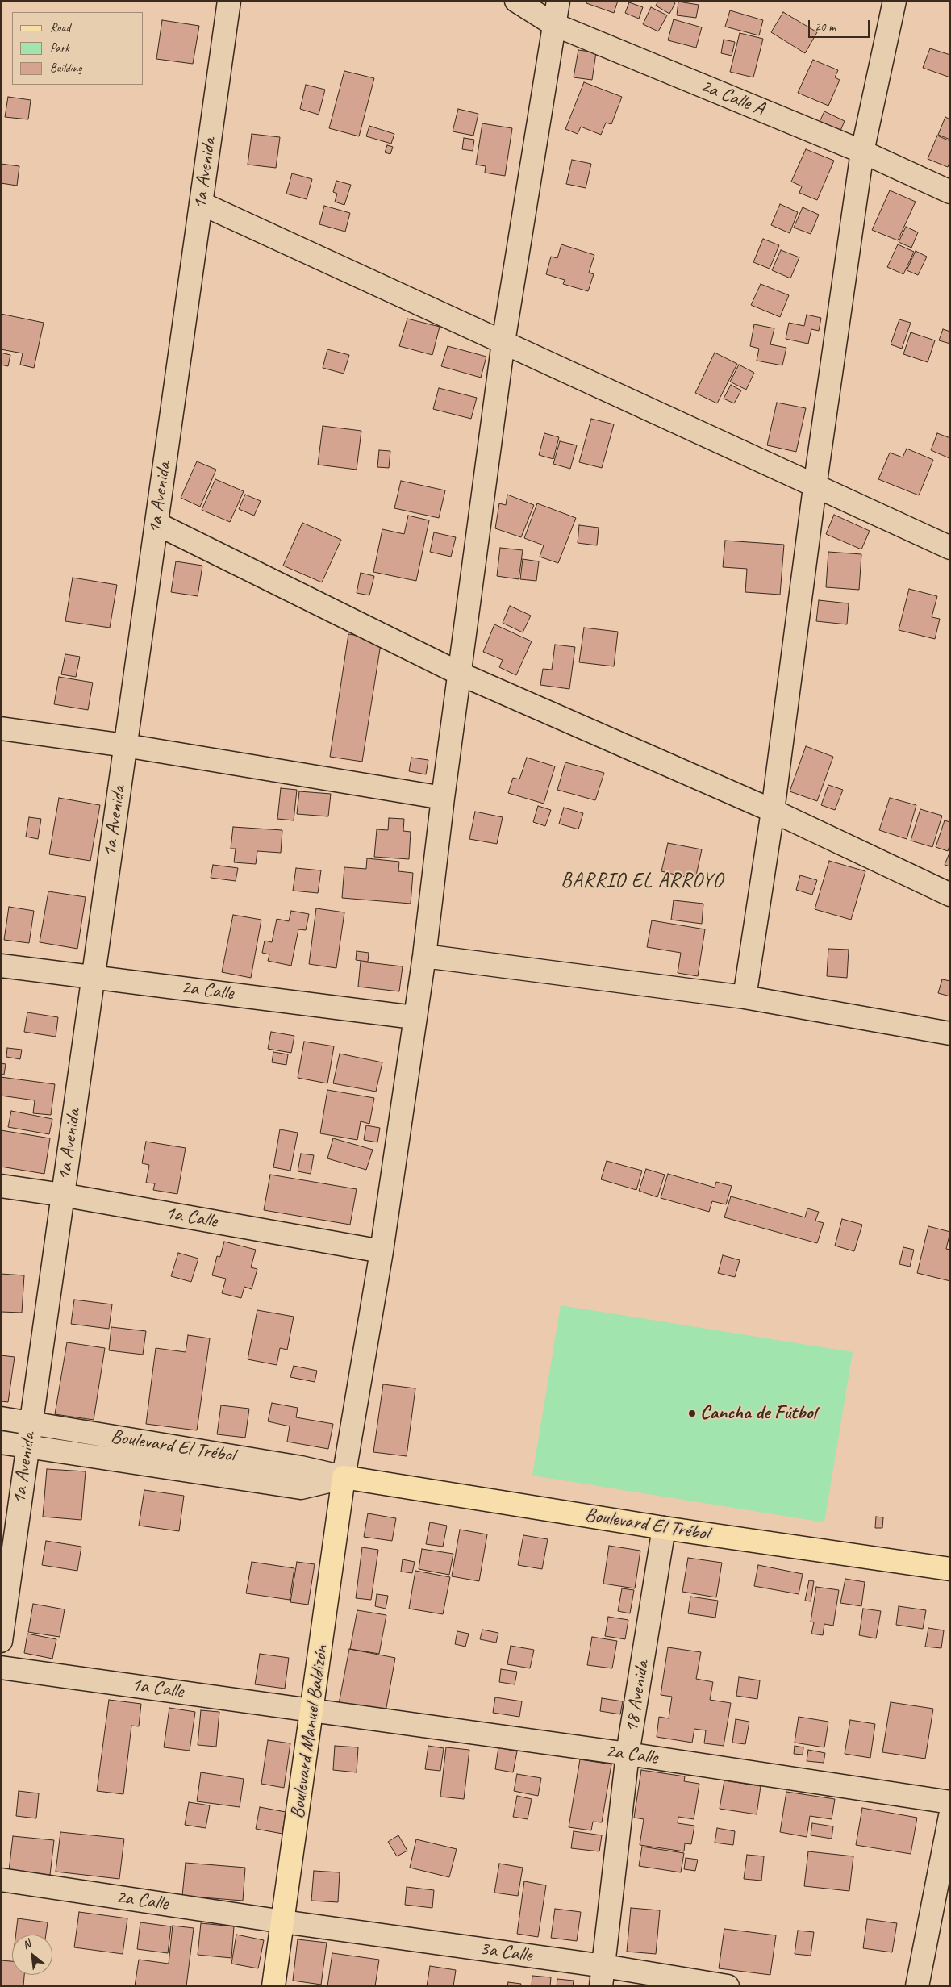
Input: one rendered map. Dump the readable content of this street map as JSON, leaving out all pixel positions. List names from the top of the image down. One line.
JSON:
{"streets":{"main road":["Boulevard El Trébol","Boulevard Manuel Baldizón"],"street":["2a Calle A","1a Avenida","2a Calle","1a Calle","18 Avenida","3a Calle"]},"crossings":[["1a Avenida","2a Calle"],["1a Avenida","1a Calle"],["1a Avenida","Boulevard El Trébol"],["2a Calle","1a Calle"],["2a Calle","18 Avenida"],["2a Calle","Boulevard Manuel Baldizón"],["2a Calle","3a Calle"],["1a Calle","Boulevard Manuel Baldizón"],["Boulevard El Trébol","18 Avenida"],["Boulevard El Trébol","Boulevard Manuel Baldizón"],["18 Avenida","3a Calle"],["Boulevard Manuel Baldizón","3a Calle"]],"districts":["BARRIO EL ARROYO"],"places":["Cancha de Fútbol"],"legend":["Road","Park","Building"],"scale_bar":"20 m","north":"top left"}
